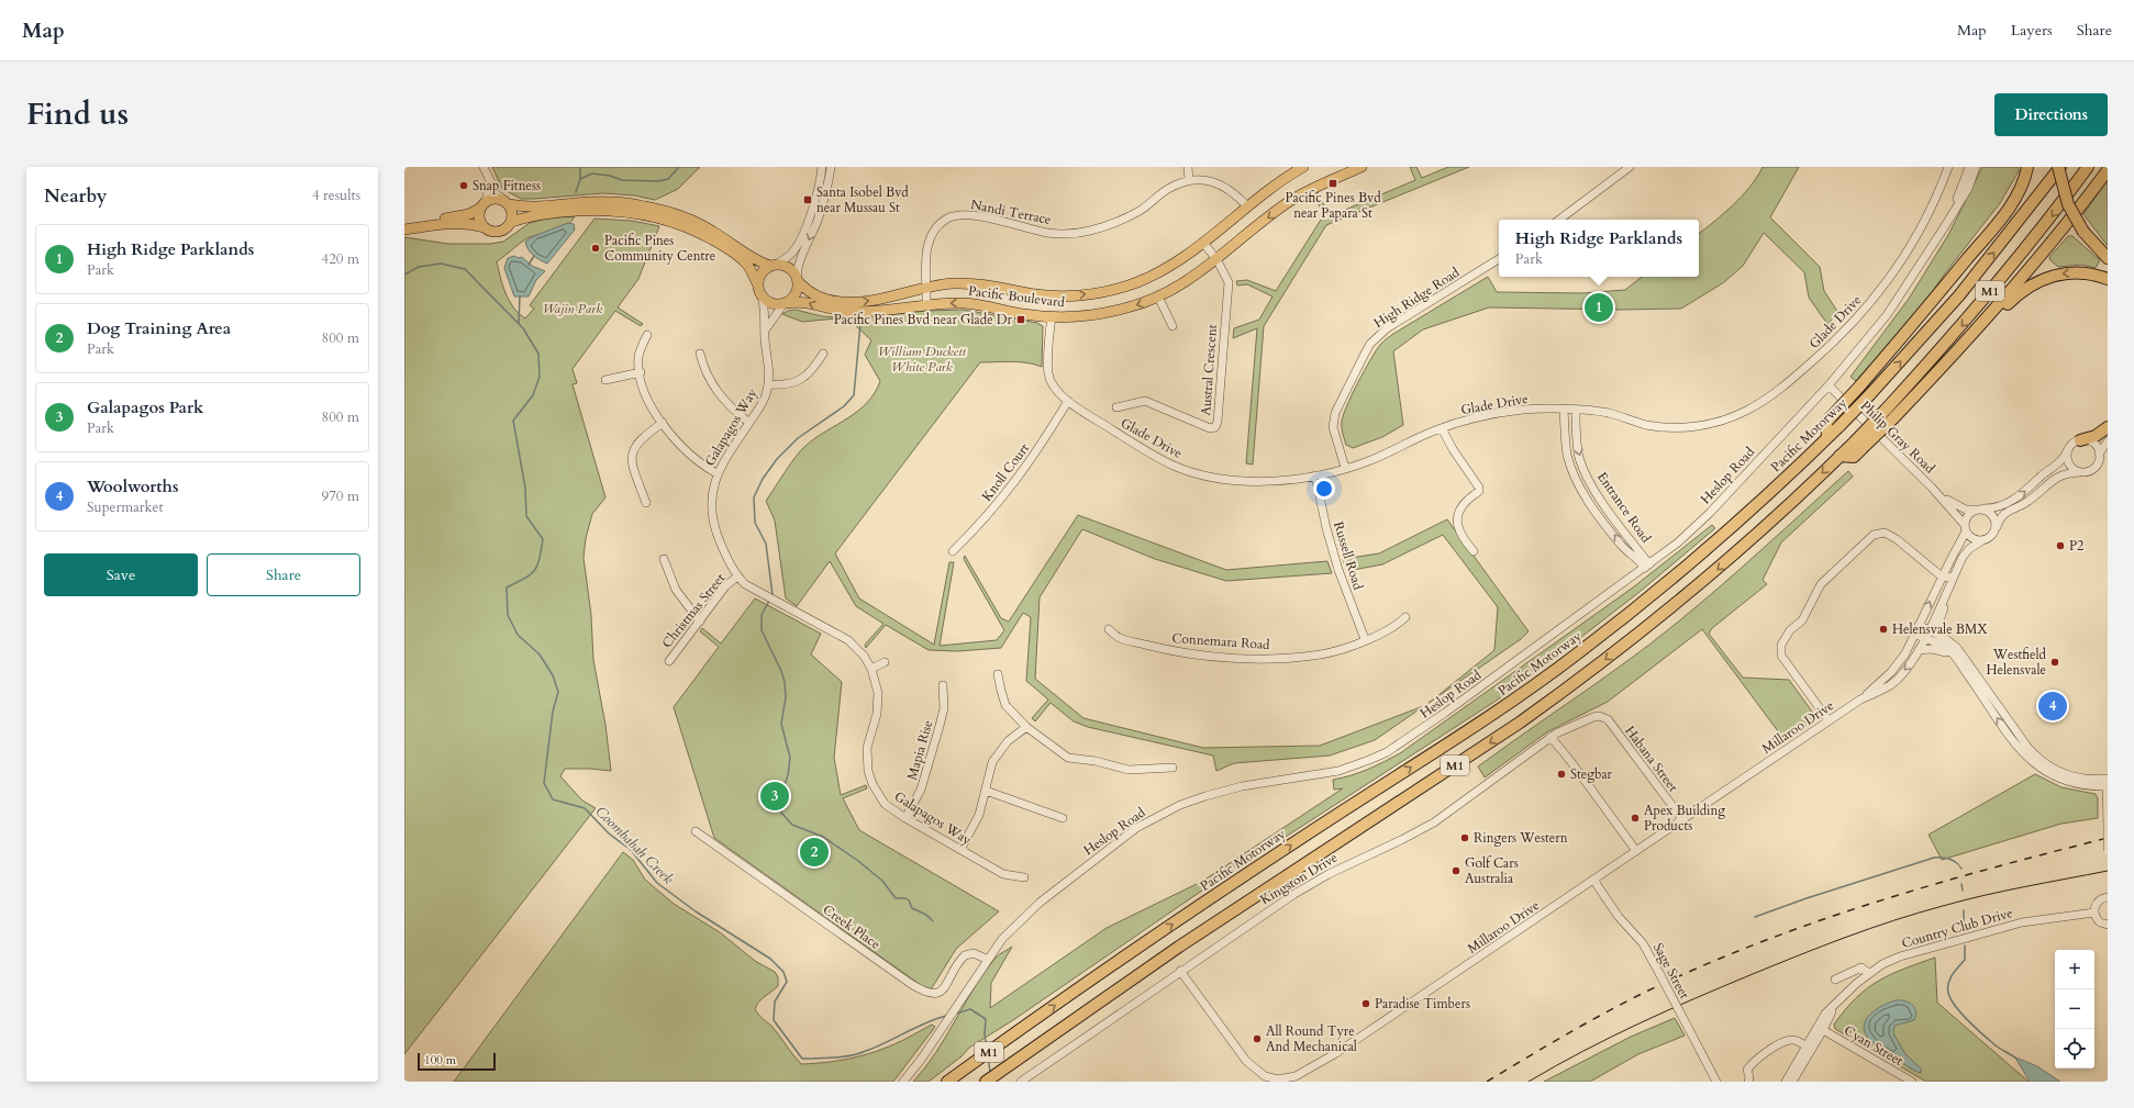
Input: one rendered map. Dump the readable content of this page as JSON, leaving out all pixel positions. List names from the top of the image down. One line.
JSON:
{"streets":{"highway":["M1","Pacific Motorway"],"main road":["Pacific Boulevard"],"street":["Nandi Terrace","High Ridge Road","Glade Drive","Austral Crescent","Galapagos Way","Philip Gray Road","Knoll Court","Heslop Road","Entrance Road","Russell Road","Christmas Street","Connemara Road","Millaroo Drive","Mapia Rise","Habana Street","Kingston Drive","Creek Place","Country Club Drive","Sage Street","Cyan Street"]},"crossings":[["Nandi Terrace","Pacific Boulevard"],["Pacific Boulevard","Glade Drive"],["Pacific Boulevard","Austral Crescent"],["Pacific Boulevard","Galapagos Way"],["High Ridge Road","Glade Drive"],["Glade Drive","Knoll Court"],["Glade Drive","Entrance Road"],["Glade Drive","Russell Road"],["Galapagos Way","Christmas Street"],["Galapagos Way","Mapia Rise"],["Philip Gray Road","Heslop Road"],["Philip Gray Road","Millaroo Drive"],["Heslop Road","Entrance Road"],["Heslop Road","Creek Place"],["Russell Road","Connemara Road"],["Millaroo Drive","Habana Street"],["Millaroo Drive","Kingston Drive"],["Millaroo Drive","Sage Street"],["Habana Street","Kingston Drive"]],"water":["Coombabah Creek"],"parks":["Wajin Park","William Duckett White Park"],"places":{"transit":["Pacific Pines Bvd near Papara St","Santa Isobel Bvd near Mussau St","Pacific Pines Bvd near Glade Dr"],"other":["Snap Fitness","Pacific Pines Community Centre","P2","Helensvale BMX","Westfield Helensvale","Stegbar","Apex Building Products","Ringers Western","Golf Cars Australia","Paradise Timbers","All Round Tyre And Mechanical"]},"scale_bar":"100 m","page":{"header":"Map","nav":["Map","Layers","Share"],"title":"Find us","buttons":["Directions",["Save","Share"]],"heading":["Nearby","4 results"],"popup":["High Ridge Parklands","Park"],"list":[{"mark":"1","name":"High Ridge Parklands","note":"Park","value":"420 m"},{"mark":"2","name":"Dog Training Area","note":"Park","value":"800 m"},{"mark":"3","name":"Galapagos Park","note":"Park","value":"800 m"},{"mark":"4","name":"Woolworths","note":"Supermarket","value":"970 m"}],"pins":["1","4","3","2"],"map_buttons":["+","−"],"scale":"100 m"}}
